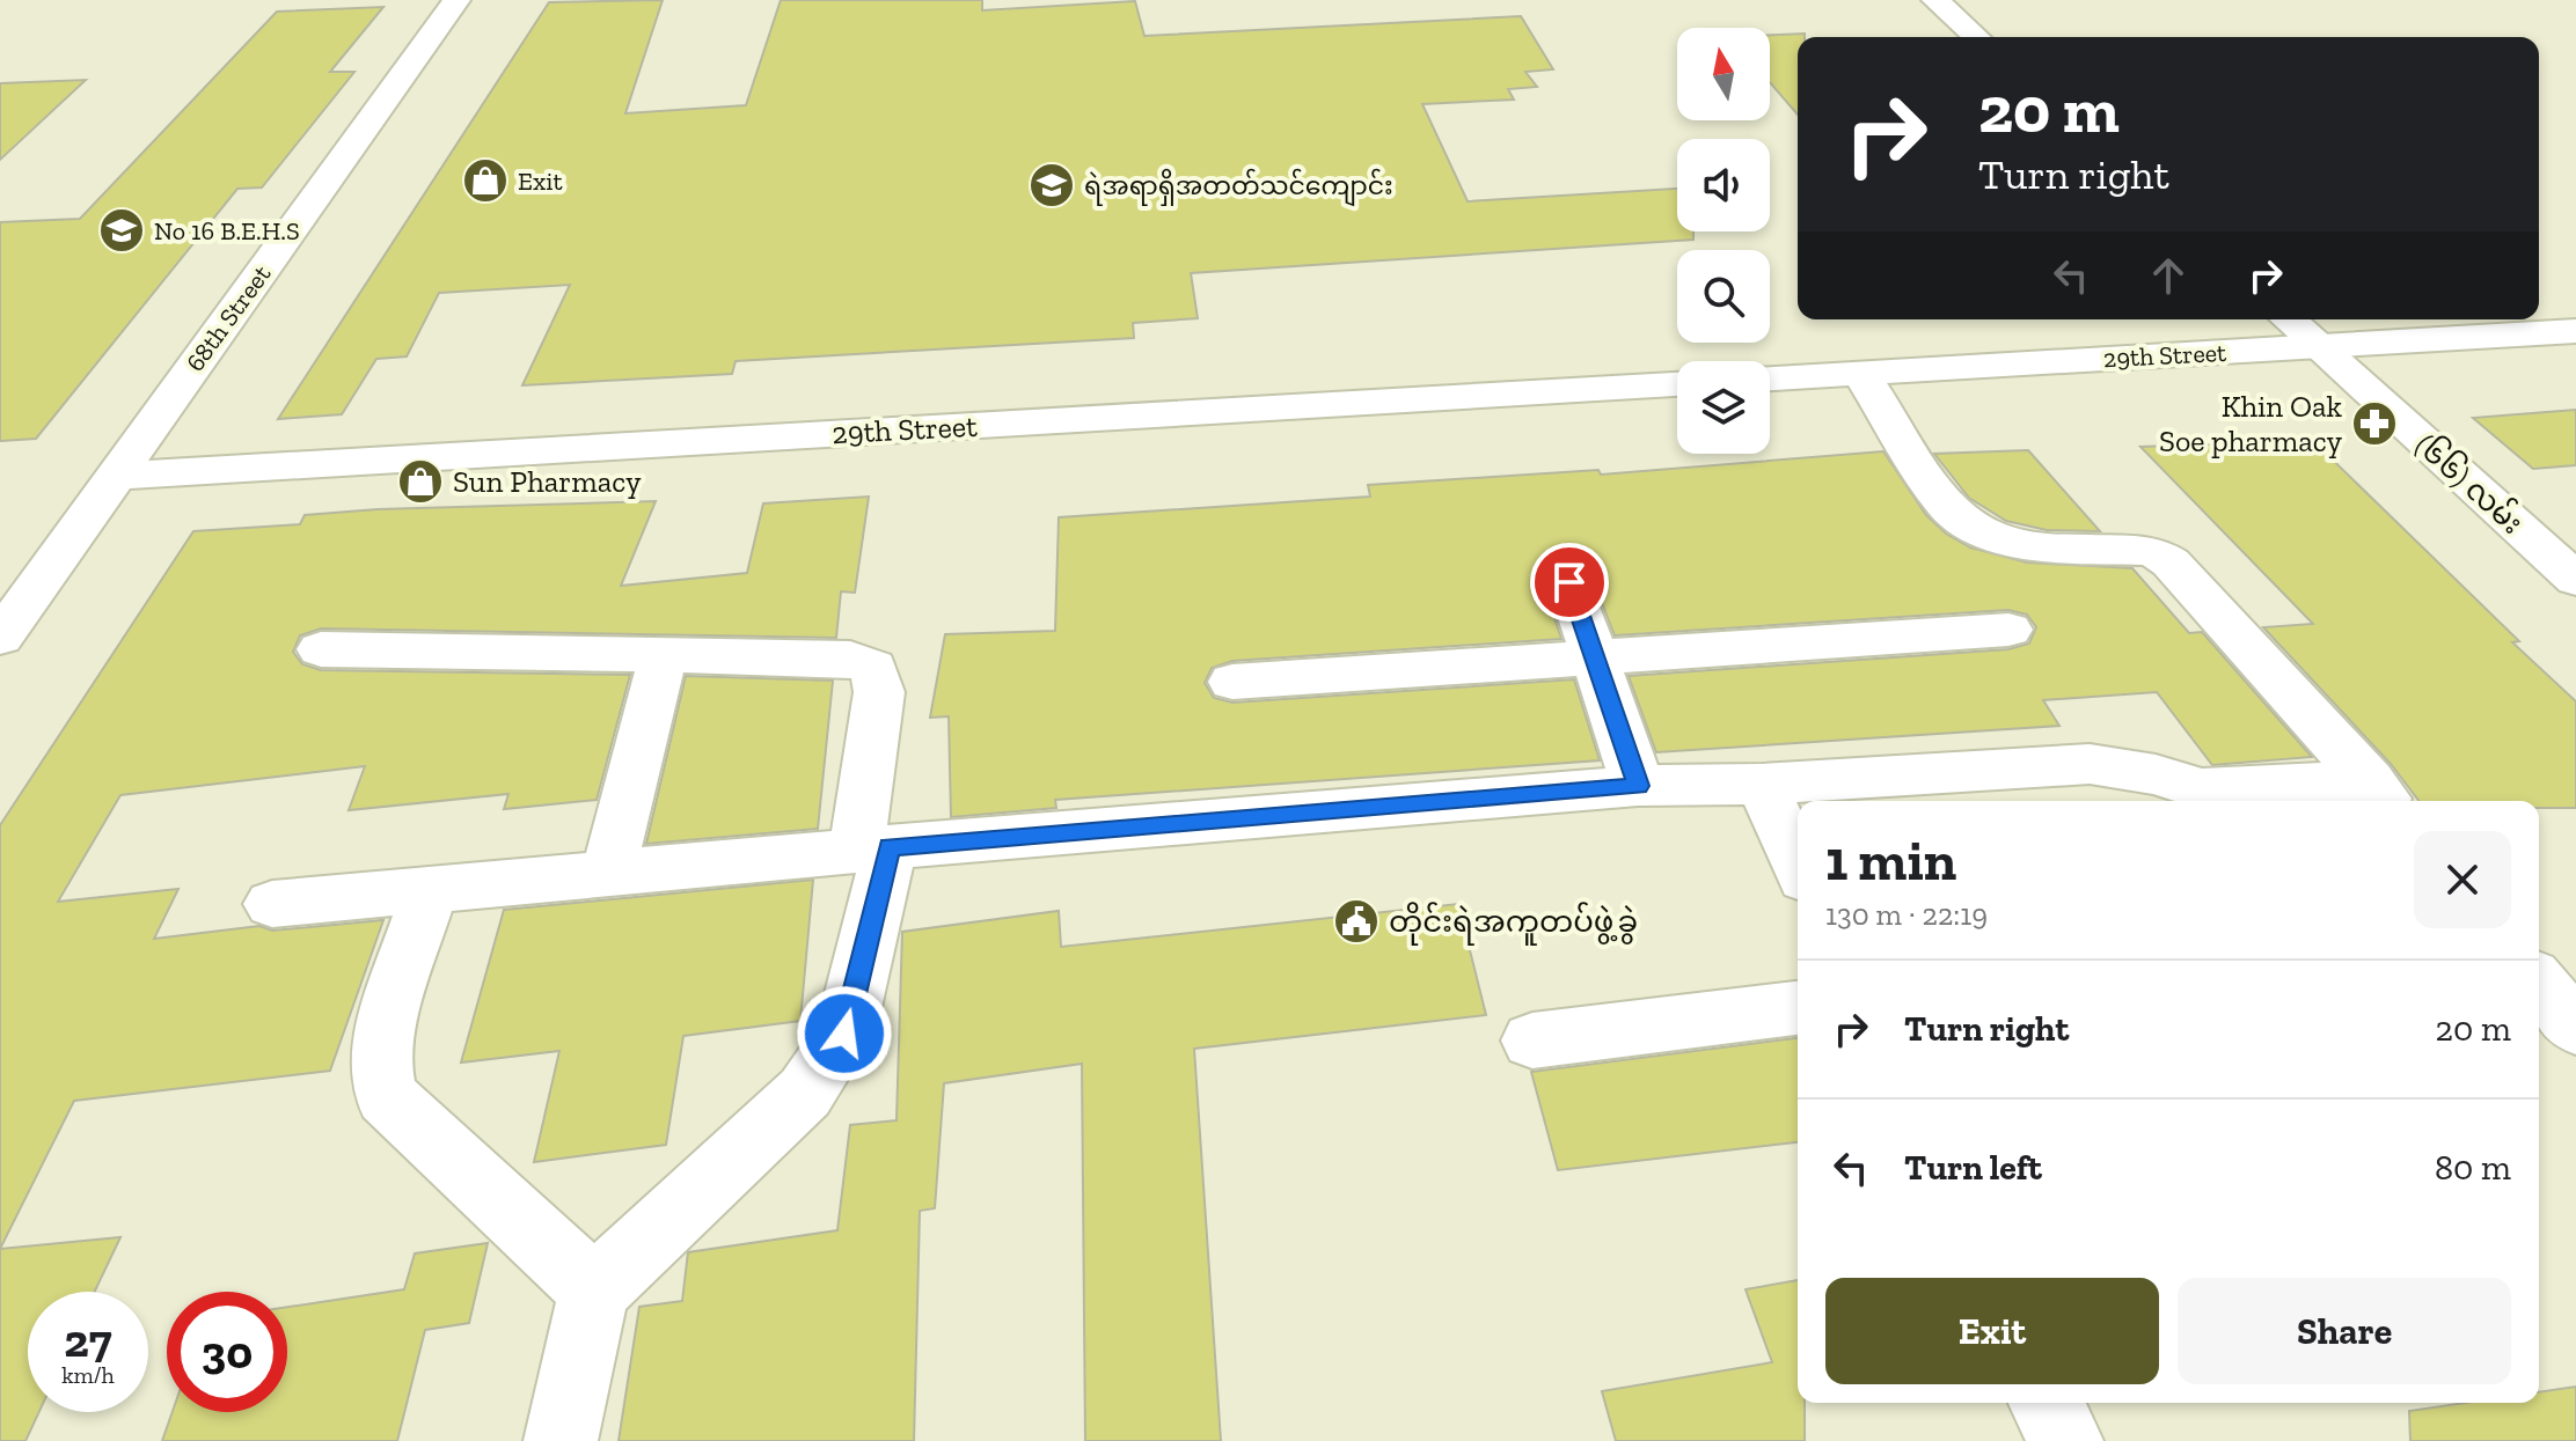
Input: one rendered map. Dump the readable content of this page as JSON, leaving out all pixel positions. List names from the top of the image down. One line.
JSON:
{"streets":{"street":["68th Street","29th Street","(၆၆) လမ်း"]},"crossings":[["68th Street","29th Street"],["29th Street","(၆၆) လမ်း"]],"places":{"shop":["Exit","Sun Pharmacy"],"school or university":["ရဲအရာရှိအတတ်သင်ကျောင်း","No 16 B.E.H.S"],"pharmacy":["Khin Oak Soe pharmacy"],"public building":["တိုင်းရဲအကူတပ်ဖွဲ့ခွဲ"]},"north":"top","page":{"turn":["20 m","Turn right"],"heading":["1 min","130 m · 22:19"],"list":[{"name":"Turn right","value":"20 m"},{"name":"Turn left","value":"80 m"}],"buttons":["Exit","Share"],"speed":"27 km/h","limit":"30"}}
